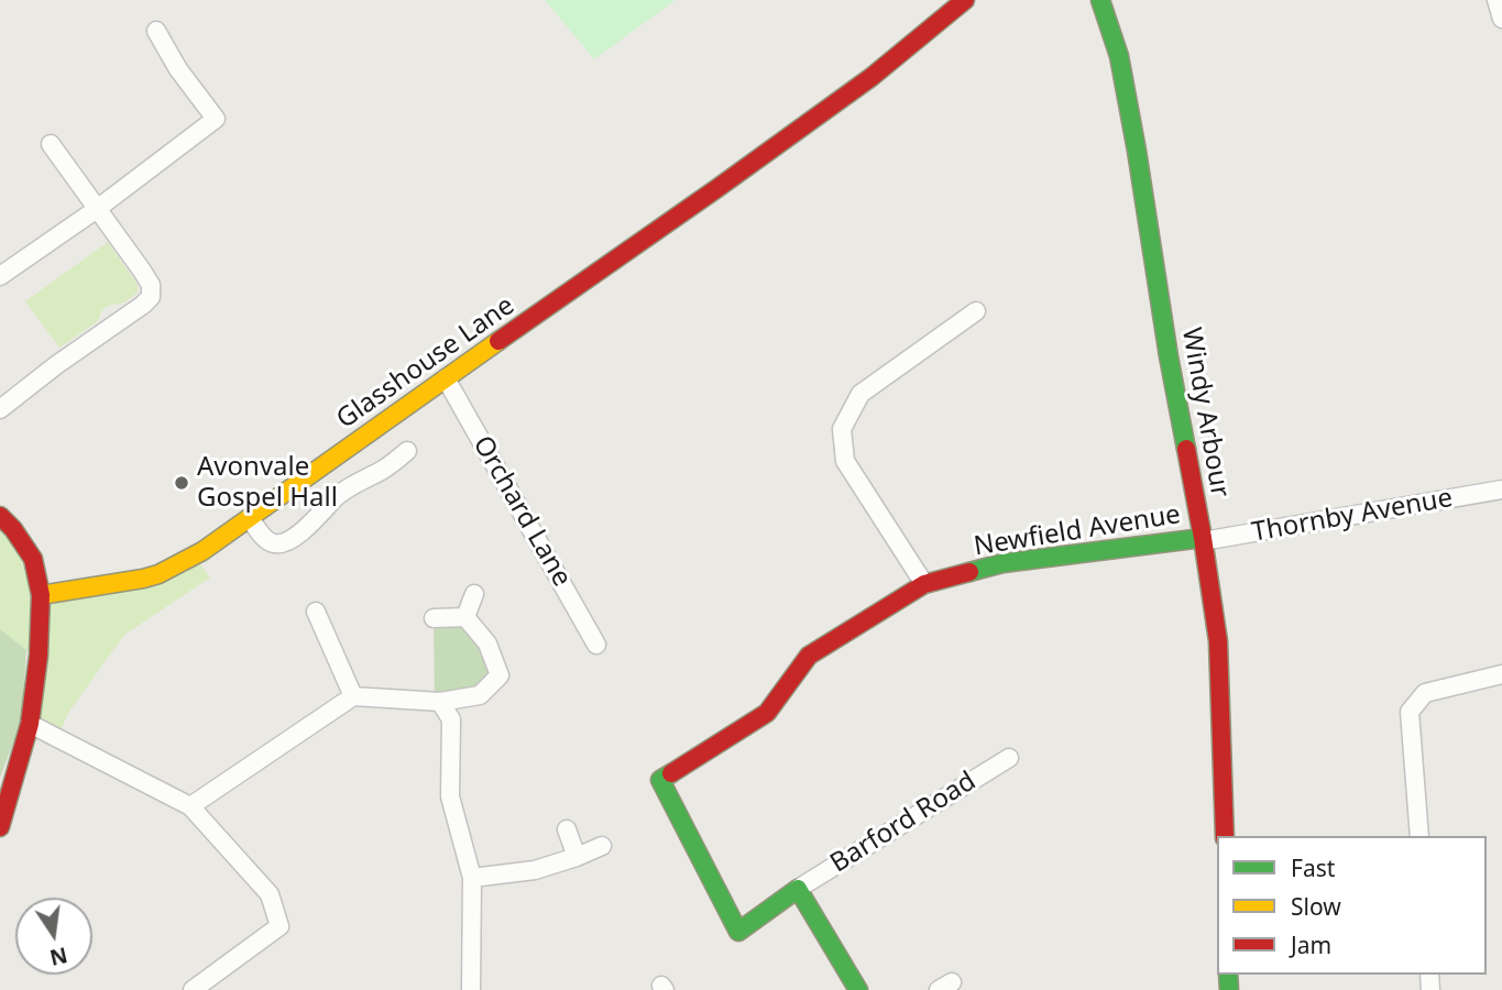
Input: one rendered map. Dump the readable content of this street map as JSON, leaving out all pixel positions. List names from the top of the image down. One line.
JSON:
{"streets":{"street":["Glasshouse Lane","Windy Arbour","Orchard Lane","Thornby Avenue","Newfield Avenue","Barford Road"]},"crossings":[["Glasshouse Lane","Orchard Lane"],["Windy Arbour","Thornby Avenue"],["Windy Arbour","Newfield Avenue"],["Thornby Avenue","Newfield Avenue"],["Newfield Avenue","Barford Road"]],"places":["Avonvale Gospel Hall"],"legend":["Fast","Slow","Jam"],"north":"bottom"}
